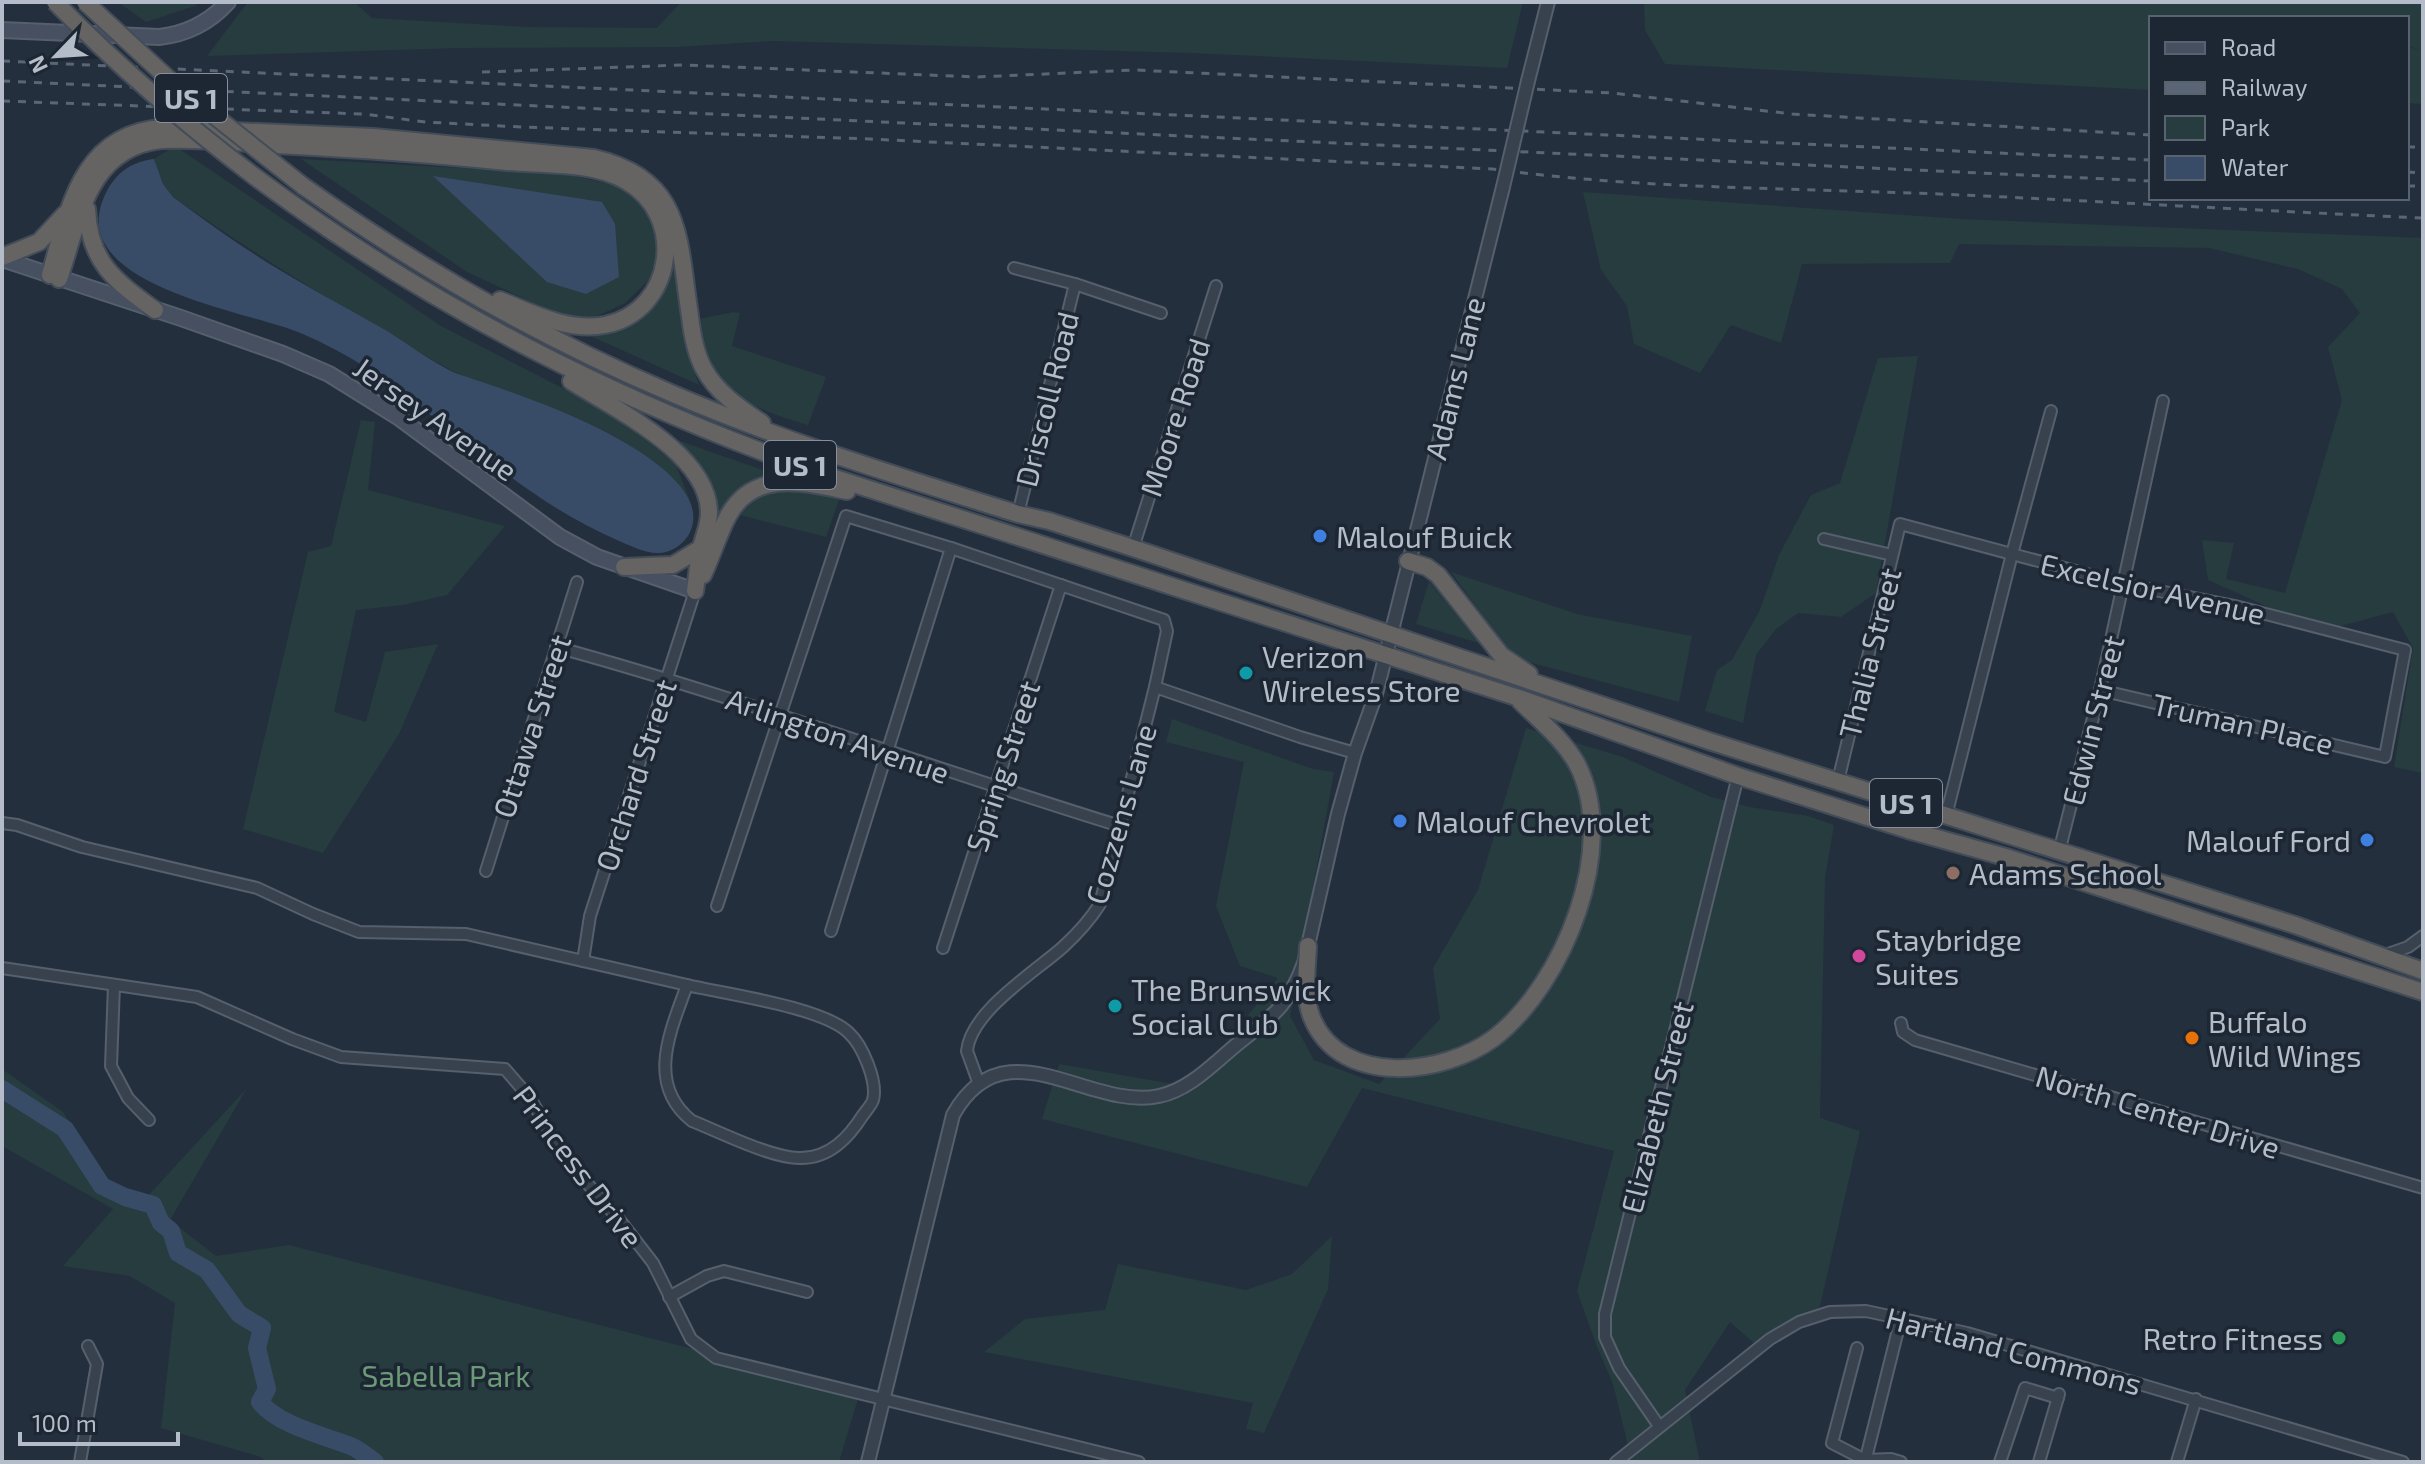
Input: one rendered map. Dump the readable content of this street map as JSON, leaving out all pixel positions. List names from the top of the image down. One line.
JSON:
{"streets":{"highway":["US 1"],"main road":["Jersey Avenue"],"street":["Adams Lane","Driscoll Road","Moore Road","Excelsior Avenue","Thalia Street","Edwin Street","Truman Place","Ottawa Street","Arlington Avenue","Spring Street","Orchard Street","Cozzens Lane","Elizabeth Street","North Center Drive","Princess Drive","Hartland Commons"]},"crossings":[["US 1","Adams Lane"],["US 1","Driscoll Road"],["US 1","Moore Road"],["US 1","Thalia Street"],["US 1","Edwin Street"],["US 1","Elizabeth Street"],["Adams Lane","Cozzens Lane"],["Jersey Avenue","Orchard Street"],["Excelsior Avenue","Thalia Street"],["Excelsior Avenue","Edwin Street"],["Excelsior Avenue","Truman Place"],["Edwin Street","Truman Place"],["Ottawa Street","Arlington Avenue"],["Arlington Avenue","Spring Street"],["Arlington Avenue","Orchard Street"],["Arlington Avenue","Cozzens Lane"],["Spring Street","Cozzens Lane"],["Elizabeth Street","Hartland Commons"]],"parks":["Sabella Park"],"places":["Malouf Buick","Verizon Wireless Store","Malouf Chevrolet","Malouf Ford","Adams School","Staybridge Suites","The Brunswick Social Club","Buffalo Wild Wings","Retro Fitness"],"legend":["Road","Railway","Park","Water"],"scale_bar":"100 m","north":"bottom left"}
